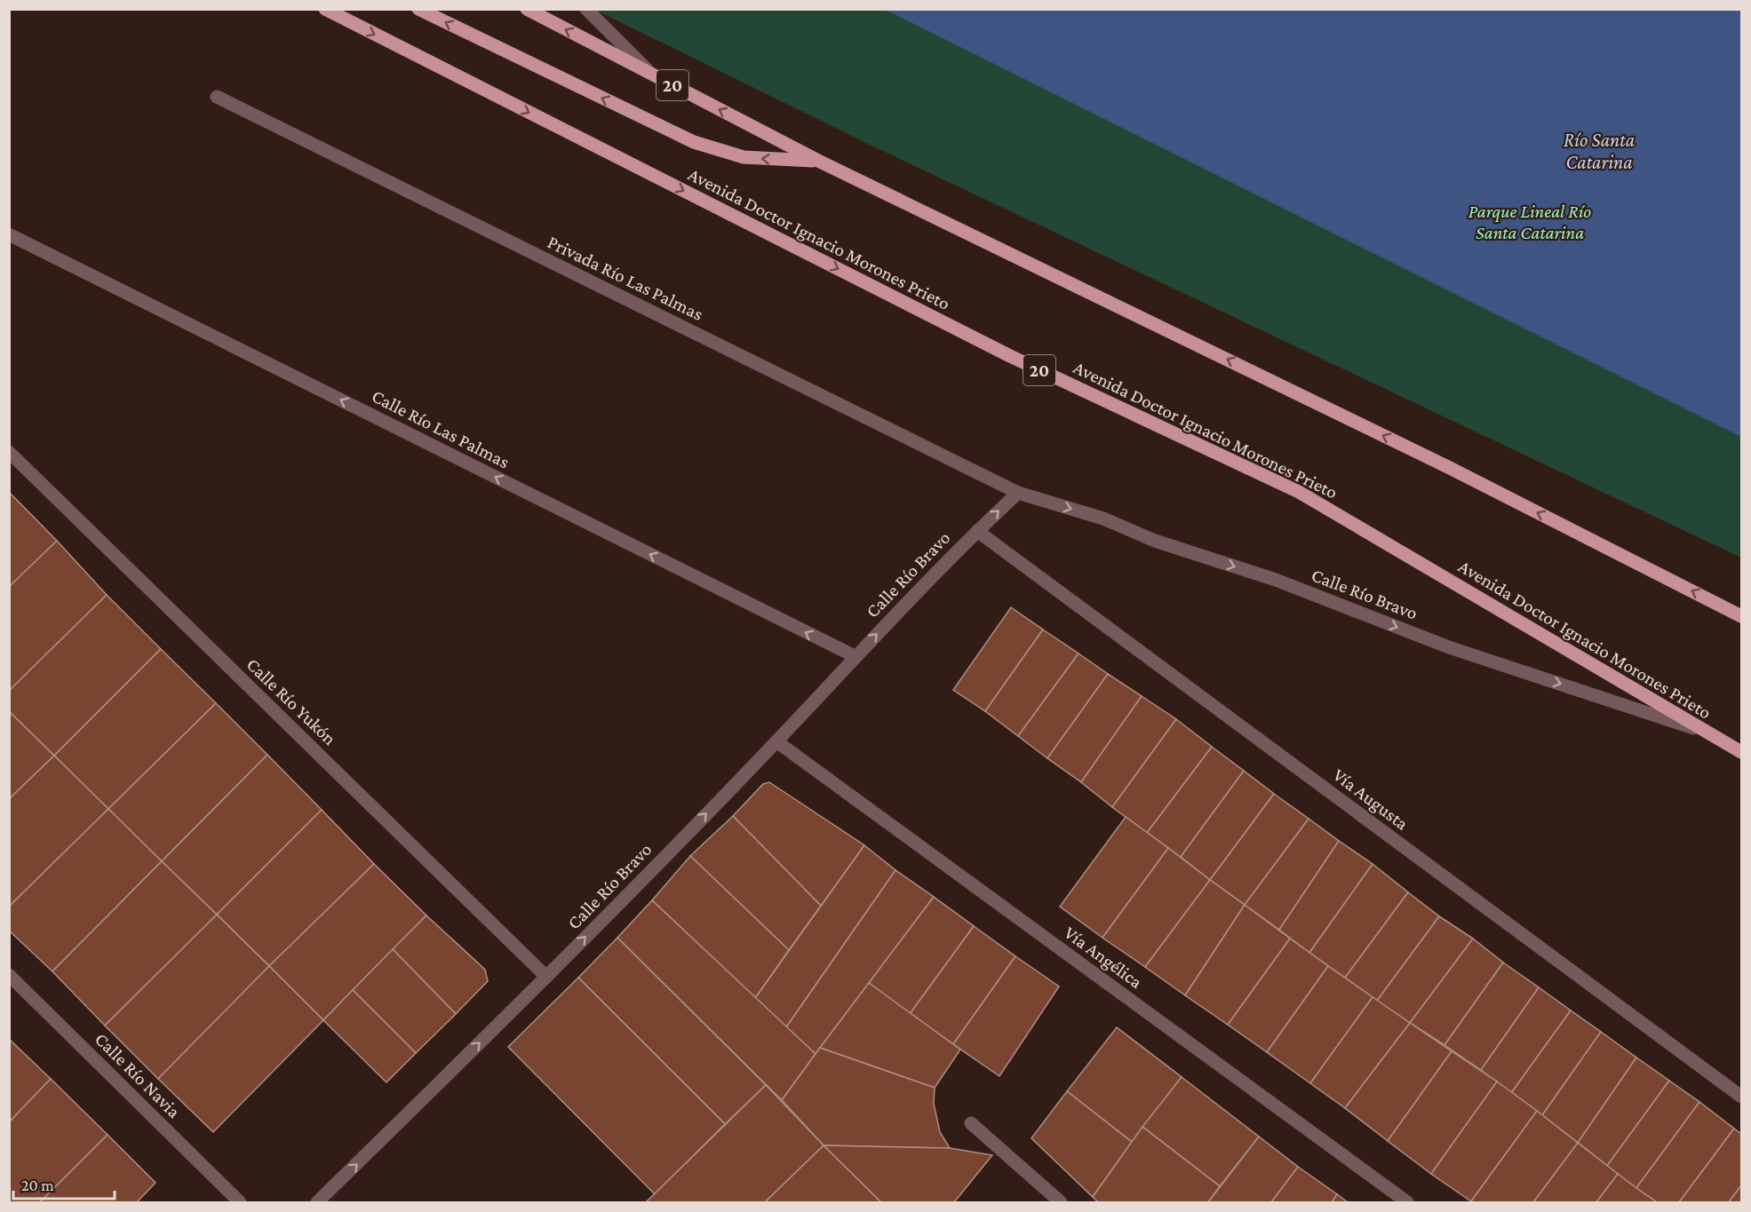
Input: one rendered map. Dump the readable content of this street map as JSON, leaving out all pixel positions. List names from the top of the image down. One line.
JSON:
{"streets":{"main road":["20","Avenida Doctor Ignacio Morones Prieto"],"street":["Privada Río Las Palmas","Calle Río Las Palmas","Calle Río Bravo","Calle Río Yukón","Vía Augusta","Vía Angélica","Calle Río Navia"]},"crossings":[["Avenida Doctor Ignacio Morones Prieto","Calle Río Bravo"],["Privada Río Las Palmas","Calle Río Bravo"],["Calle Río Las Palmas","Calle Río Bravo"],["Calle Río Bravo","Calle Río Yukón"],["Calle Río Bravo","Vía Augusta"],["Calle Río Bravo","Vía Angélica"]],"one_way":["Calle Río Las Palmas","Calle Río Bravo"],"water":["Río Santa Catarina"],"parks":["Parque Lineal Río Santa Catarina"],"scale_bar":"20 m"}
